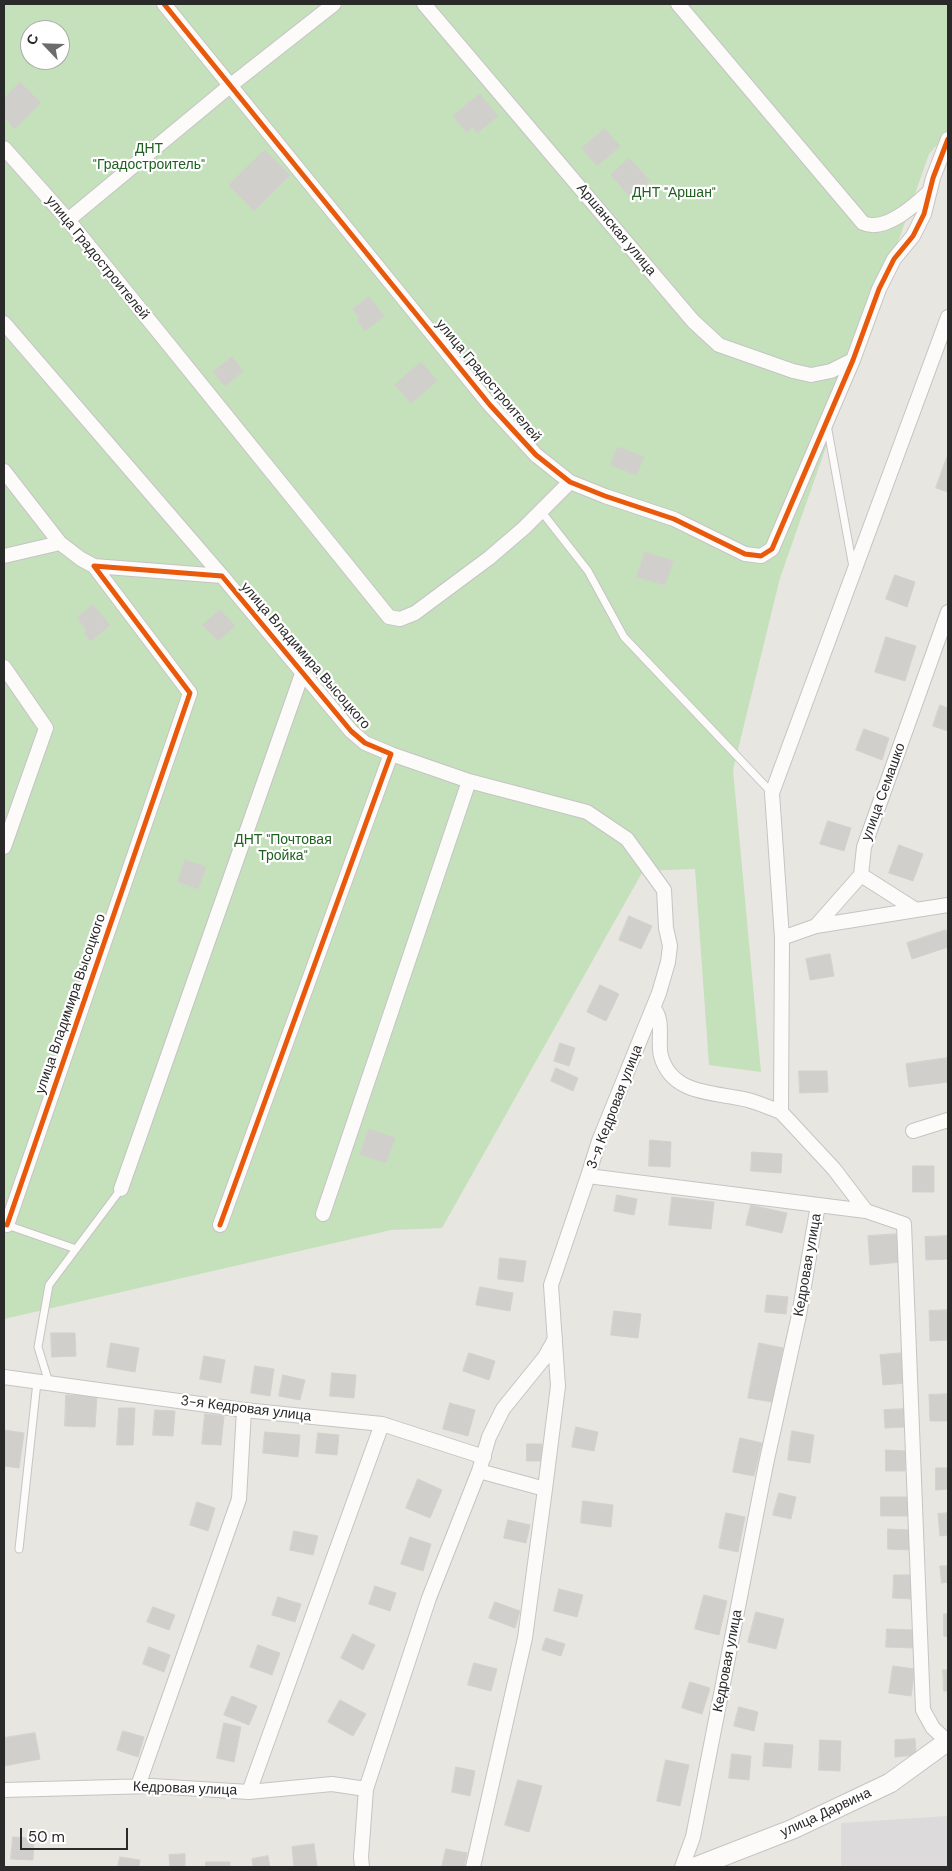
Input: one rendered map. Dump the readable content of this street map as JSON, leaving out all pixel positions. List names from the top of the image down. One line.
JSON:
{"streets":{"street":["Аршанская улица","улица Градостроителей","улица Владимира Высоцкого","улица Семашко","3-я Кедровая улица","Кедровая улица","улица Дарвина"]},"crossings":[["Аршанская улица","улица Градостроителей"],["улица Владимира Высоцкого","3-я Кедровая улица"],["Кедровая улица","улица Дарвина"]],"parks":["ДНТ \"Градостроитель\"","ДНТ \"Аршан\"","ДНТ \"Почтовая Тройка\""],"scale_bar":"50 m","north":"top left"}
